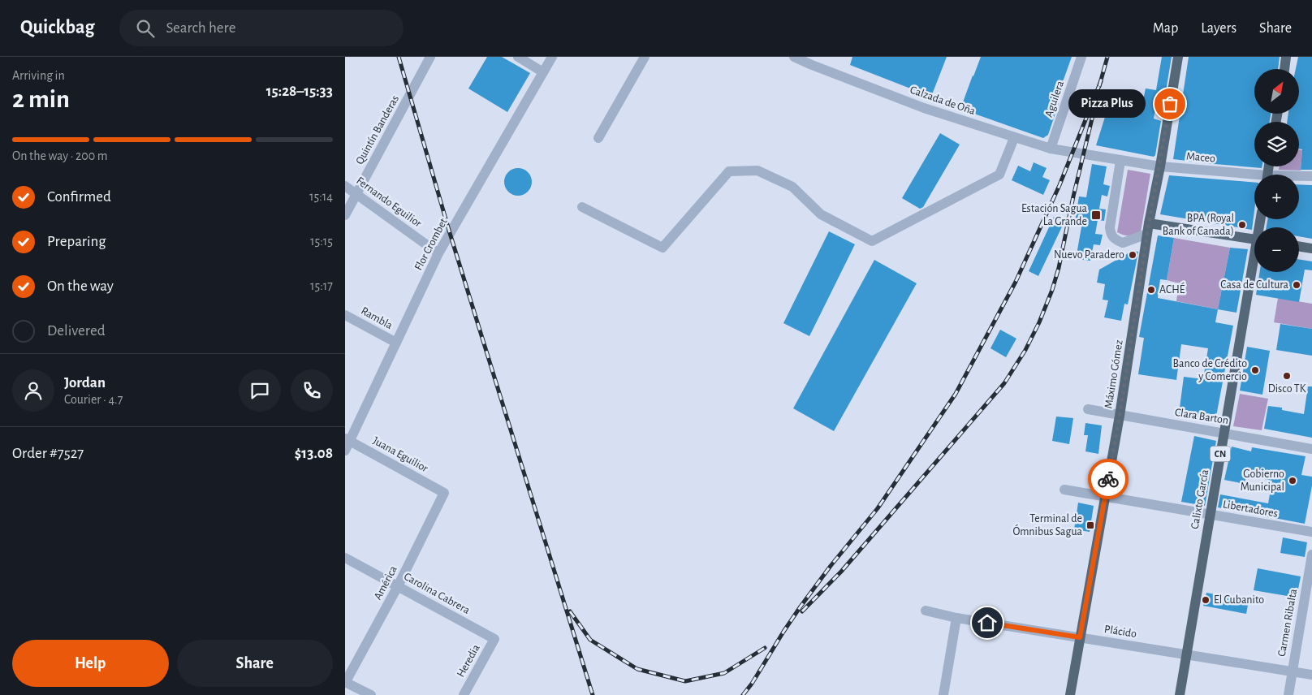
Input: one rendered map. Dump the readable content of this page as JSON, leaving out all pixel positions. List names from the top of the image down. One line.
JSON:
{"streets":{"main road":["Máximo Gómez","CN","Calixto García"],"street":["Aguilera","Calzada de Oña","Quintín Banderas","Maceo","Fernando Eguilior","Flor Crombet","Rambla","Clara Barton","Juana Eguilior","Libertadores","América","Carolina Cabrera","Carmen Ribalta","Plácido","Heredia"]},"crossings":[["Aguilera","Calzada de Oña"],["Calzada de Oña","Maceo"],["Quintín Banderas","Fernando Eguilior"],["Maceo","Máximo Gómez"],["Fernando Eguilior","Flor Crombet"],["Flor Crombet","Rambla"],["Flor Crombet","Juana Eguilior"],["Máximo Gómez","Clara Barton"],["Máximo Gómez","Libertadores"],["Máximo Gómez","Plácido"],["Clara Barton","Calixto García"],["Juana Eguilior","América"],["Calixto García","Libertadores"],["Calixto García","Plácido"],["América","Carolina Cabrera"],["Carolina Cabrera","Heredia"],["Carmen Ribalta","Plácido"]],"places":{"other":["Pizza Plus","BPA (Royal Bank of Canada)","Nuevo Paradero","Casa de Cultura","ACHÉ","Banco de Crédito y Comercio","Disco TK","Gobierno Municipal","El Cubanito"],"transit":["Estación Sagua La Grande","Terminal de Ómnibus Sagua"]},"north":"top right","page":{"header":"Quickbag","search":"Search here","nav":["Map","Layers","Share"],"heading":["2 min","Arriving in","15:28–15:33"],"panel":["Jordan","Courier · 4.7","Order #7527","$13.08"],"map_buttons":["+","−"],"bubble":"Pizza Plus","bar":"On the way · 200 m","list":[["Confirmed","15:14"],["Preparing","15:15"],["On the way","15:17"],"Delivered"],"buttons":["Help","Share"]}}
